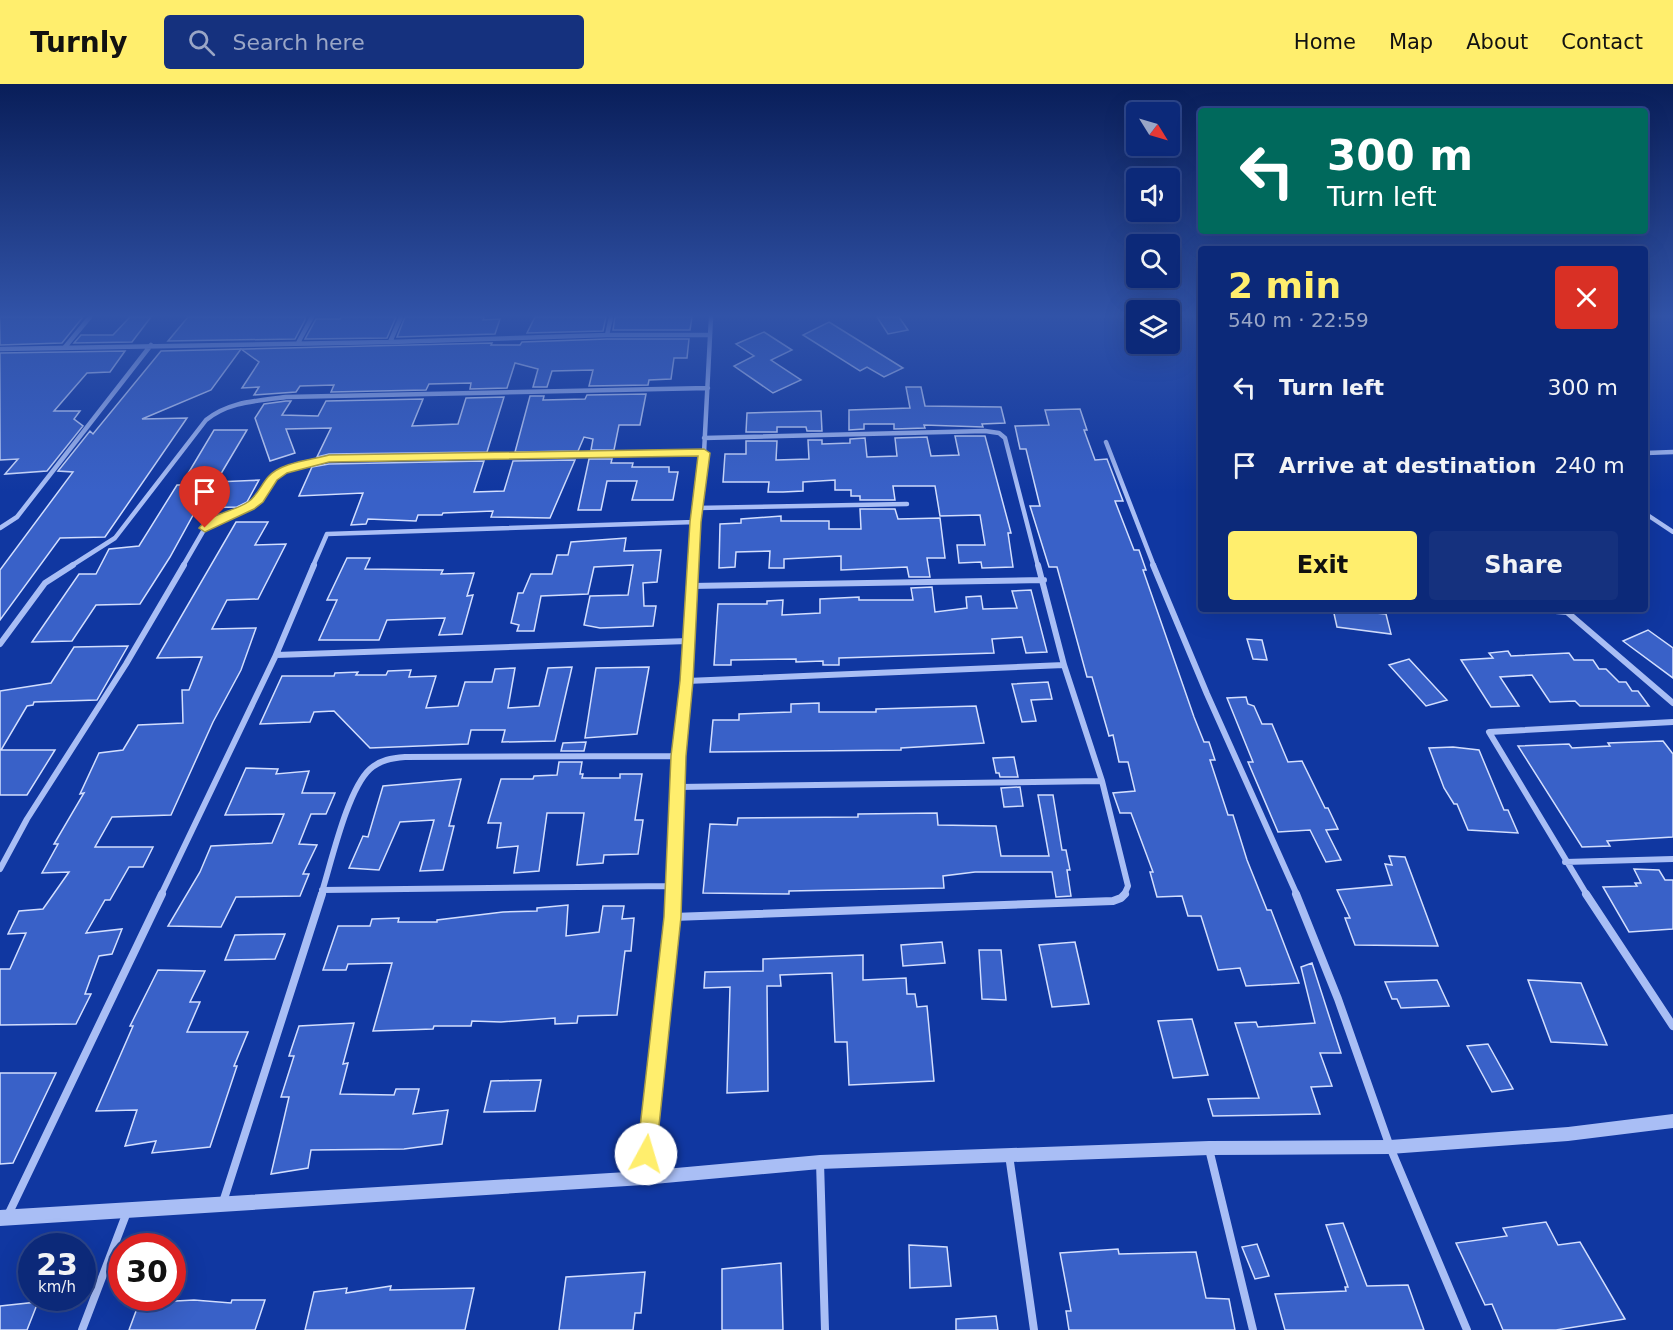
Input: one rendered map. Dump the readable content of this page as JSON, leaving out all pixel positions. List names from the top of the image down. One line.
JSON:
{"north":"bottom right","page":{"header":"Turnly","search":"Search here","nav":["Home","Map","About","Contact"],"turn":["300 m","Turn left"],"heading":["2 min","540 m · 22:59"],"list":[{"name":"Turn left","value":"300 m"},{"name":"Arrive at destination","value":"240 m"}],"buttons":["Exit","Share"],"speed":"23 km/h","limit":"30"}}
